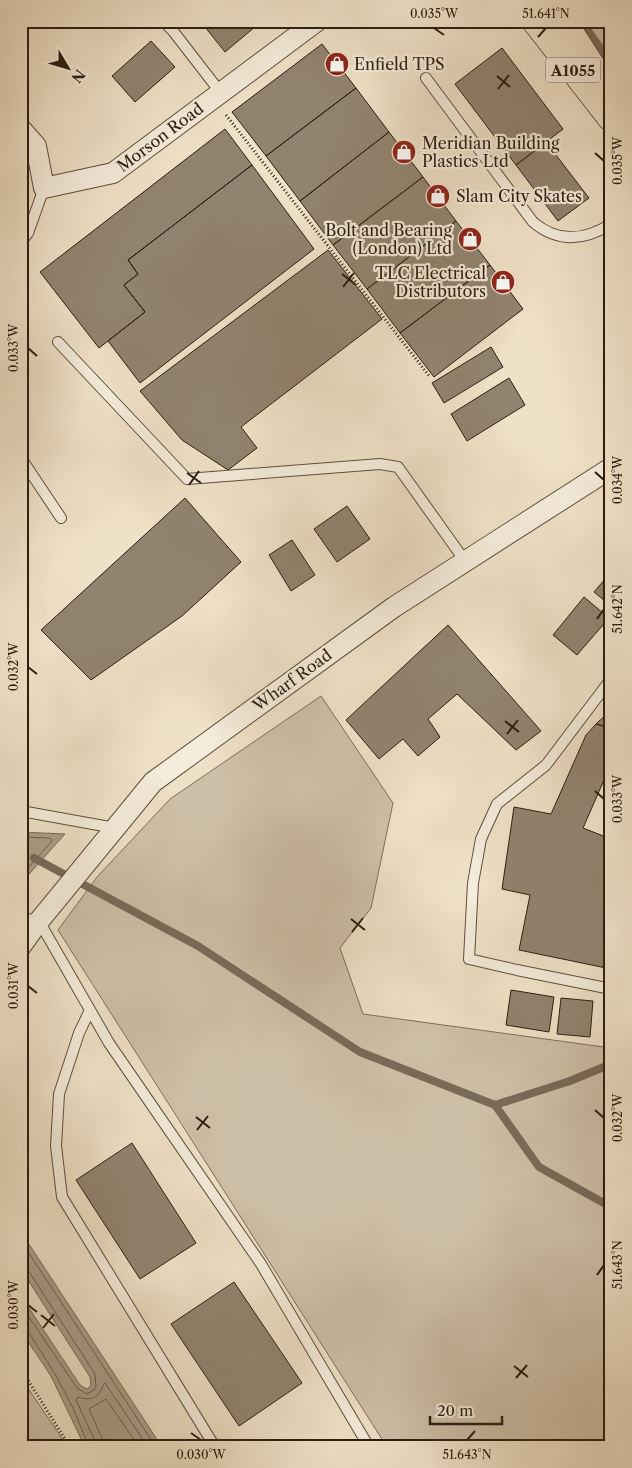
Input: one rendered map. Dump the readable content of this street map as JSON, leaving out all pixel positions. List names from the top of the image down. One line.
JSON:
{"streets":{"main road":["A1055"],"street":["Morson Road","Wharf Road"]},"places":{"shop":["Enfield TPS","Meridian Building Plastics Ltd","Slam City Skates","Bolt and Bearing (London) Ltd","TLC Electrical Distributors"]},"scale_bar":"20 m","north":"bottom right","coordinates":["0.035°W","51.641°N","0.033°W","0.034°W","51.642°N","0.032°W","0.031°W","51.643°N","0.030°W"]}
